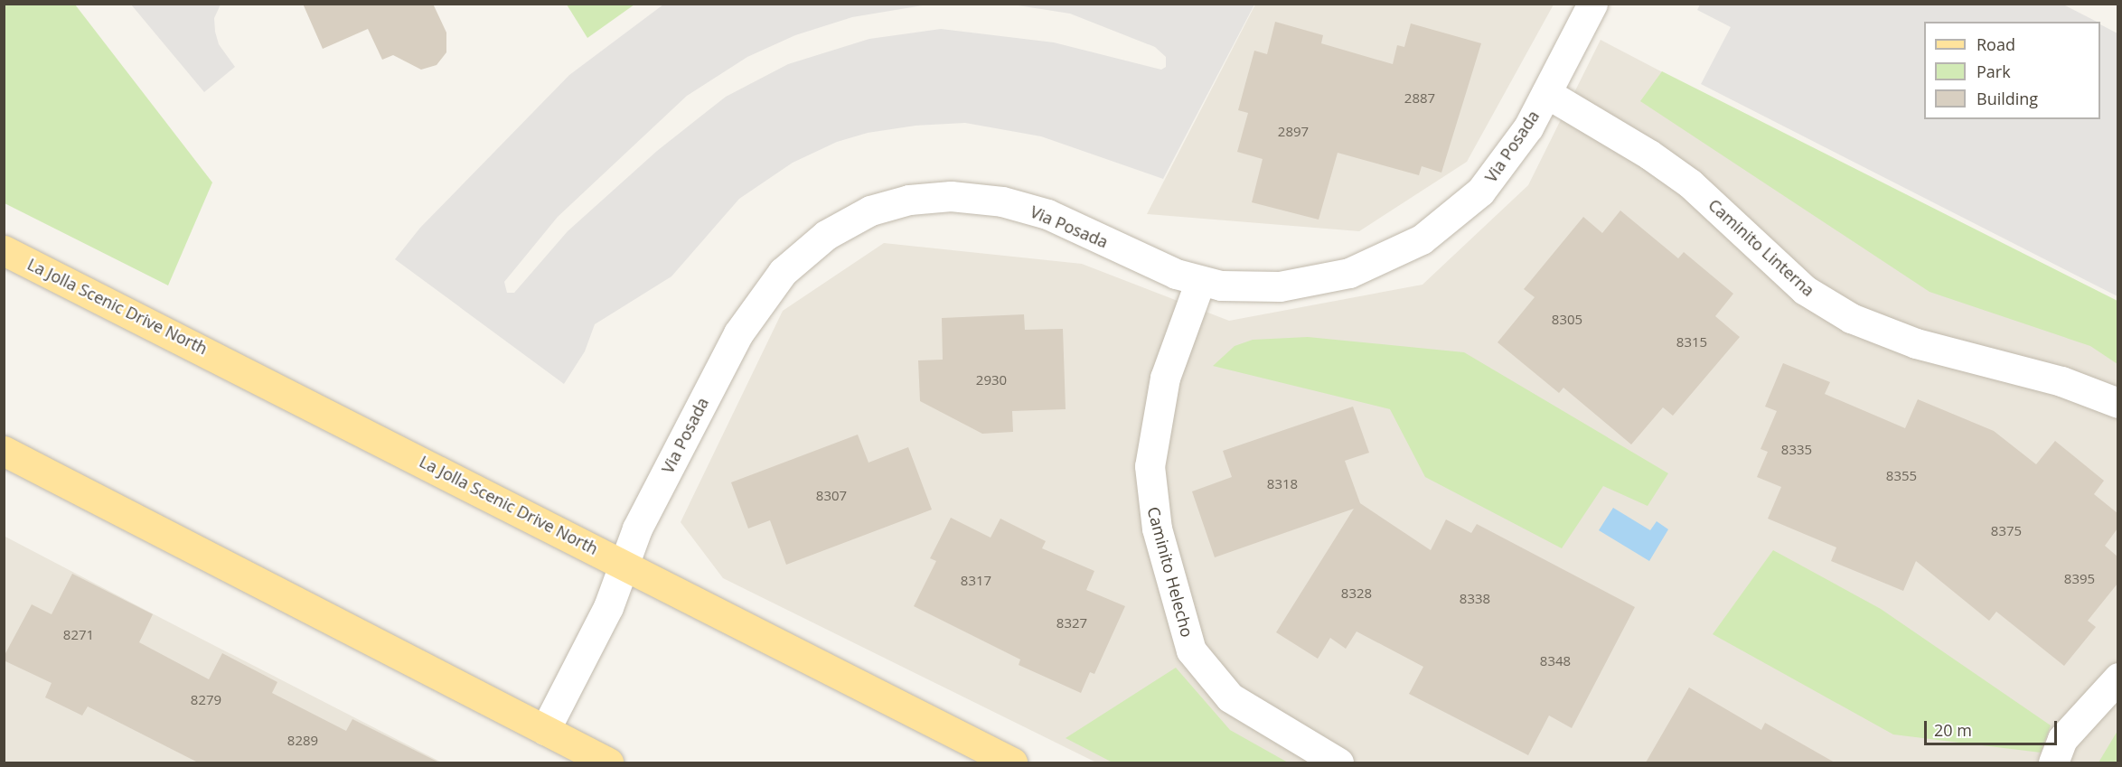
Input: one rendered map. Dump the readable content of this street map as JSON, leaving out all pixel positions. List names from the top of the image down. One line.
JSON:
{"streets":{"main road":["La Jolla Scenic Drive North"],"street":["Via Posada","Caminito Linterna","Caminito Helecho"]},"crossings":[["Via Posada","Caminito Linterna"],["Via Posada","La Jolla Scenic Drive North"],["Via Posada","Caminito Helecho"]],"house_numbers":["2887","2897","8305","8315","2930","8335","8355","8318","8307","8375","8395","8317","8328","8338","8327","8271","8348","8279","8289"],"legend":["Road","Park","Building"],"scale_bar":"20 m"}
